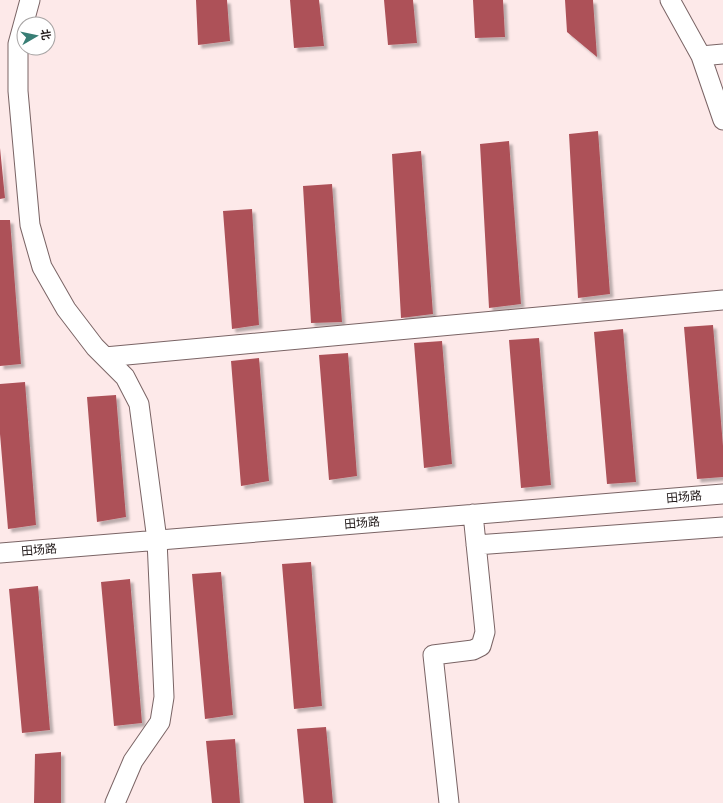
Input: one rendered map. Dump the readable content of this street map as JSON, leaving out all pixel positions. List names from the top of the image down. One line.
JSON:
{"streets":{"street":["田场路"]},"north":"right"}
